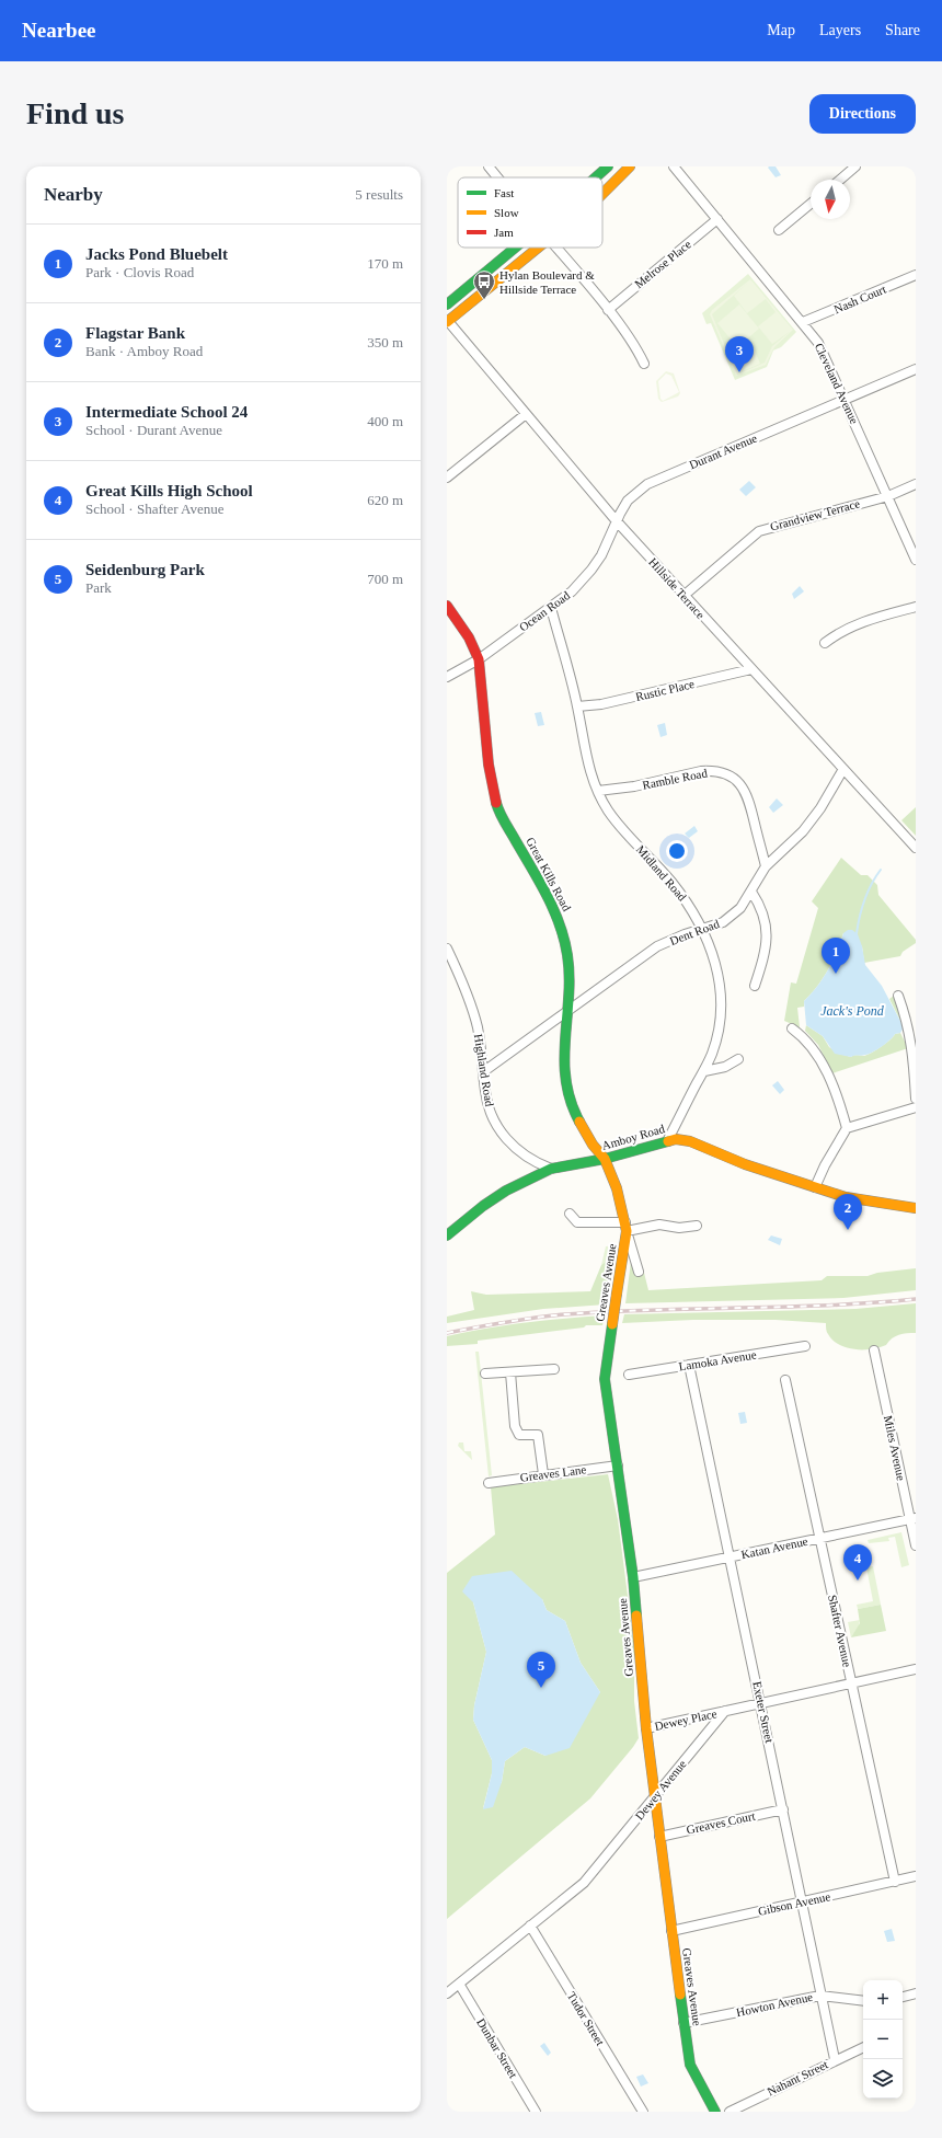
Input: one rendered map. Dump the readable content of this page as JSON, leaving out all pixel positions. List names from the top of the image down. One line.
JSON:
{"streets":{"street":["Melrose Place","Nash Court","Cleveland Avenue","Durant Avenue","Grandview Terrace","Hillside Terrace","Ocean Road","Rustic Place","Ramble Road","Midland Road","Great Kills Road","Dent Road","Highland Road","Amboy Road","Greaves Avenue","Lamoka Avenue","Miles Avenue","Greaves Lane","Katan Avenue","Shafter Avenue","Exeter Street","Dewey Place","Dewey Avenue","Greaves Court","Gibson Avenue","Howton Avenue","Tudor Street","Dunbar Street","Nahant Street"]},"crossings":[["Melrose Place","Cleveland Avenue"],["Nash Court","Cleveland Avenue"],["Cleveland Avenue","Durant Avenue"],["Cleveland Avenue","Grandview Terrace"],["Durant Avenue","Hillside Terrace"],["Durant Avenue","Ocean Road"],["Grandview Terrace","Hillside Terrace"],["Hillside Terrace","Ocean Road"],["Hillside Terrace","Rustic Place"],["Hillside Terrace","Dent Road"],["Ocean Road","Midland Road"],["Ocean Road","Great Kills Road"],["Rustic Place","Midland Road"],["Ramble Road","Midland Road"],["Ramble Road","Dent Road"],["Midland Road","Dent Road"],["Midland Road","Amboy Road"],["Great Kills Road","Dent Road"],["Great Kills Road","Amboy Road"],["Great Kills Road","Greaves Avenue"],["Dent Road","Highland Road"],["Highland Road","Amboy Road"],["Amboy Road","Greaves Avenue"],["Greaves Avenue","Greaves Lane"],["Greaves Avenue","Katan Avenue"],["Greaves Avenue","Dewey Place"],["Greaves Avenue","Dewey Avenue"],["Greaves Avenue","Greaves Court"],["Greaves Avenue","Gibson Avenue"],["Greaves Avenue","Howton Avenue"],["Lamoka Avenue","Exeter Street"],["Miles Avenue","Katan Avenue"],["Katan Avenue","Shafter Avenue"],["Katan Avenue","Exeter Street"],["Shafter Avenue","Gibson Avenue"],["Exeter Street","Greaves Court"],["Exeter Street","Gibson Avenue"],["Exeter Street","Howton Avenue"],["Exeter Street","Nahant Street"],["Dewey Place","Dewey Avenue"],["Dewey Avenue","Tudor Street"],["Dewey Avenue","Dunbar Street"]],"water":["Jack's Pond"],"places":{"bus stop":["Hylan Boulevard & Hillside Terrace"]},"legend":["Fast","Slow","Jam"],"north":"bottom","page":{"header":"Nearbee","nav":["Map","Layers","Share"],"buttons":"Directions","title":"Find us","heading":["Nearby","5 results"],"list":[{"mark":"1","name":"Jacks Pond Bluebelt","note":"Park · Clovis Road","value":"170 m"},{"mark":"2","name":"Flagstar Bank","note":"Bank · Amboy Road","value":"350 m"},{"mark":"3","name":"Intermediate School 24","note":"School · Durant Avenue","value":"400 m"},{"mark":"4","name":"Great Kills High School","note":"School · Shafter Avenue","value":"620 m"},{"mark":"5","name":"Seidenburg Park","note":"Park","value":"700 m"}],"pins":["3","1","2","4","5"],"map_buttons":["+","−"]}}
